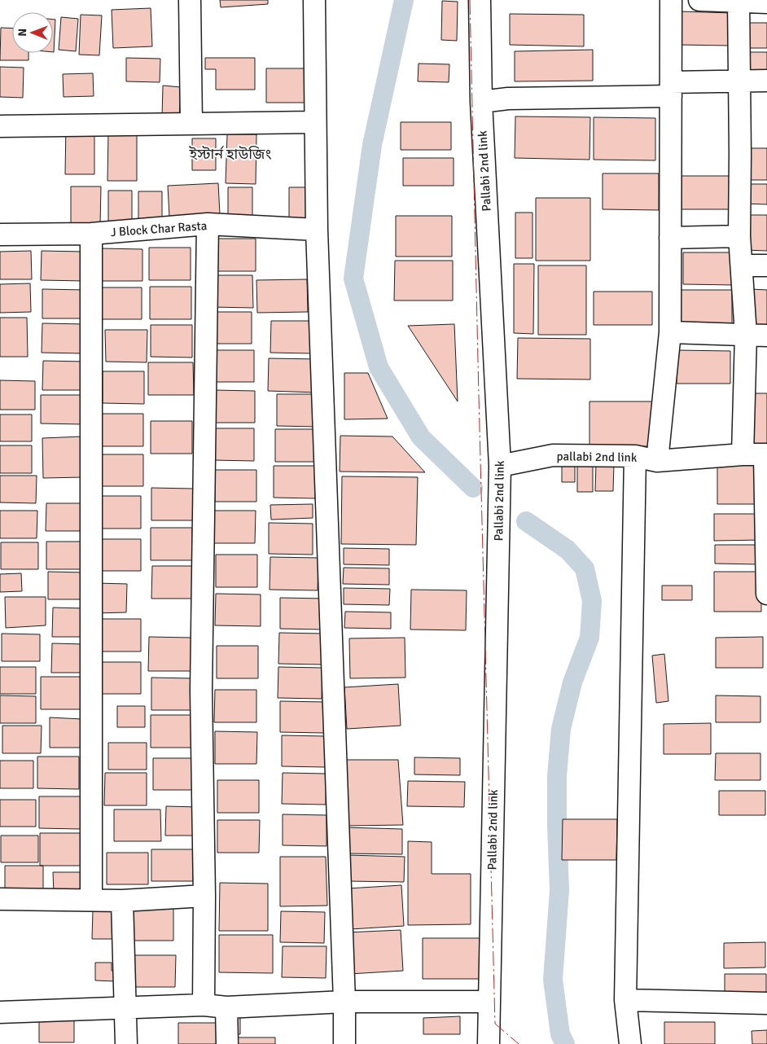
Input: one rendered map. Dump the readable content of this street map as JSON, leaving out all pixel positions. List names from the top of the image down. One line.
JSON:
{"streets":{"street":["Pallabi 2nd link","J Block Char Rasta","pallabi 2nd link"]},"crossings":[["Pallabi 2nd link","pallabi 2nd link"]],"districts":["ইস্টার্ন হাউজিং"],"north":"left"}
